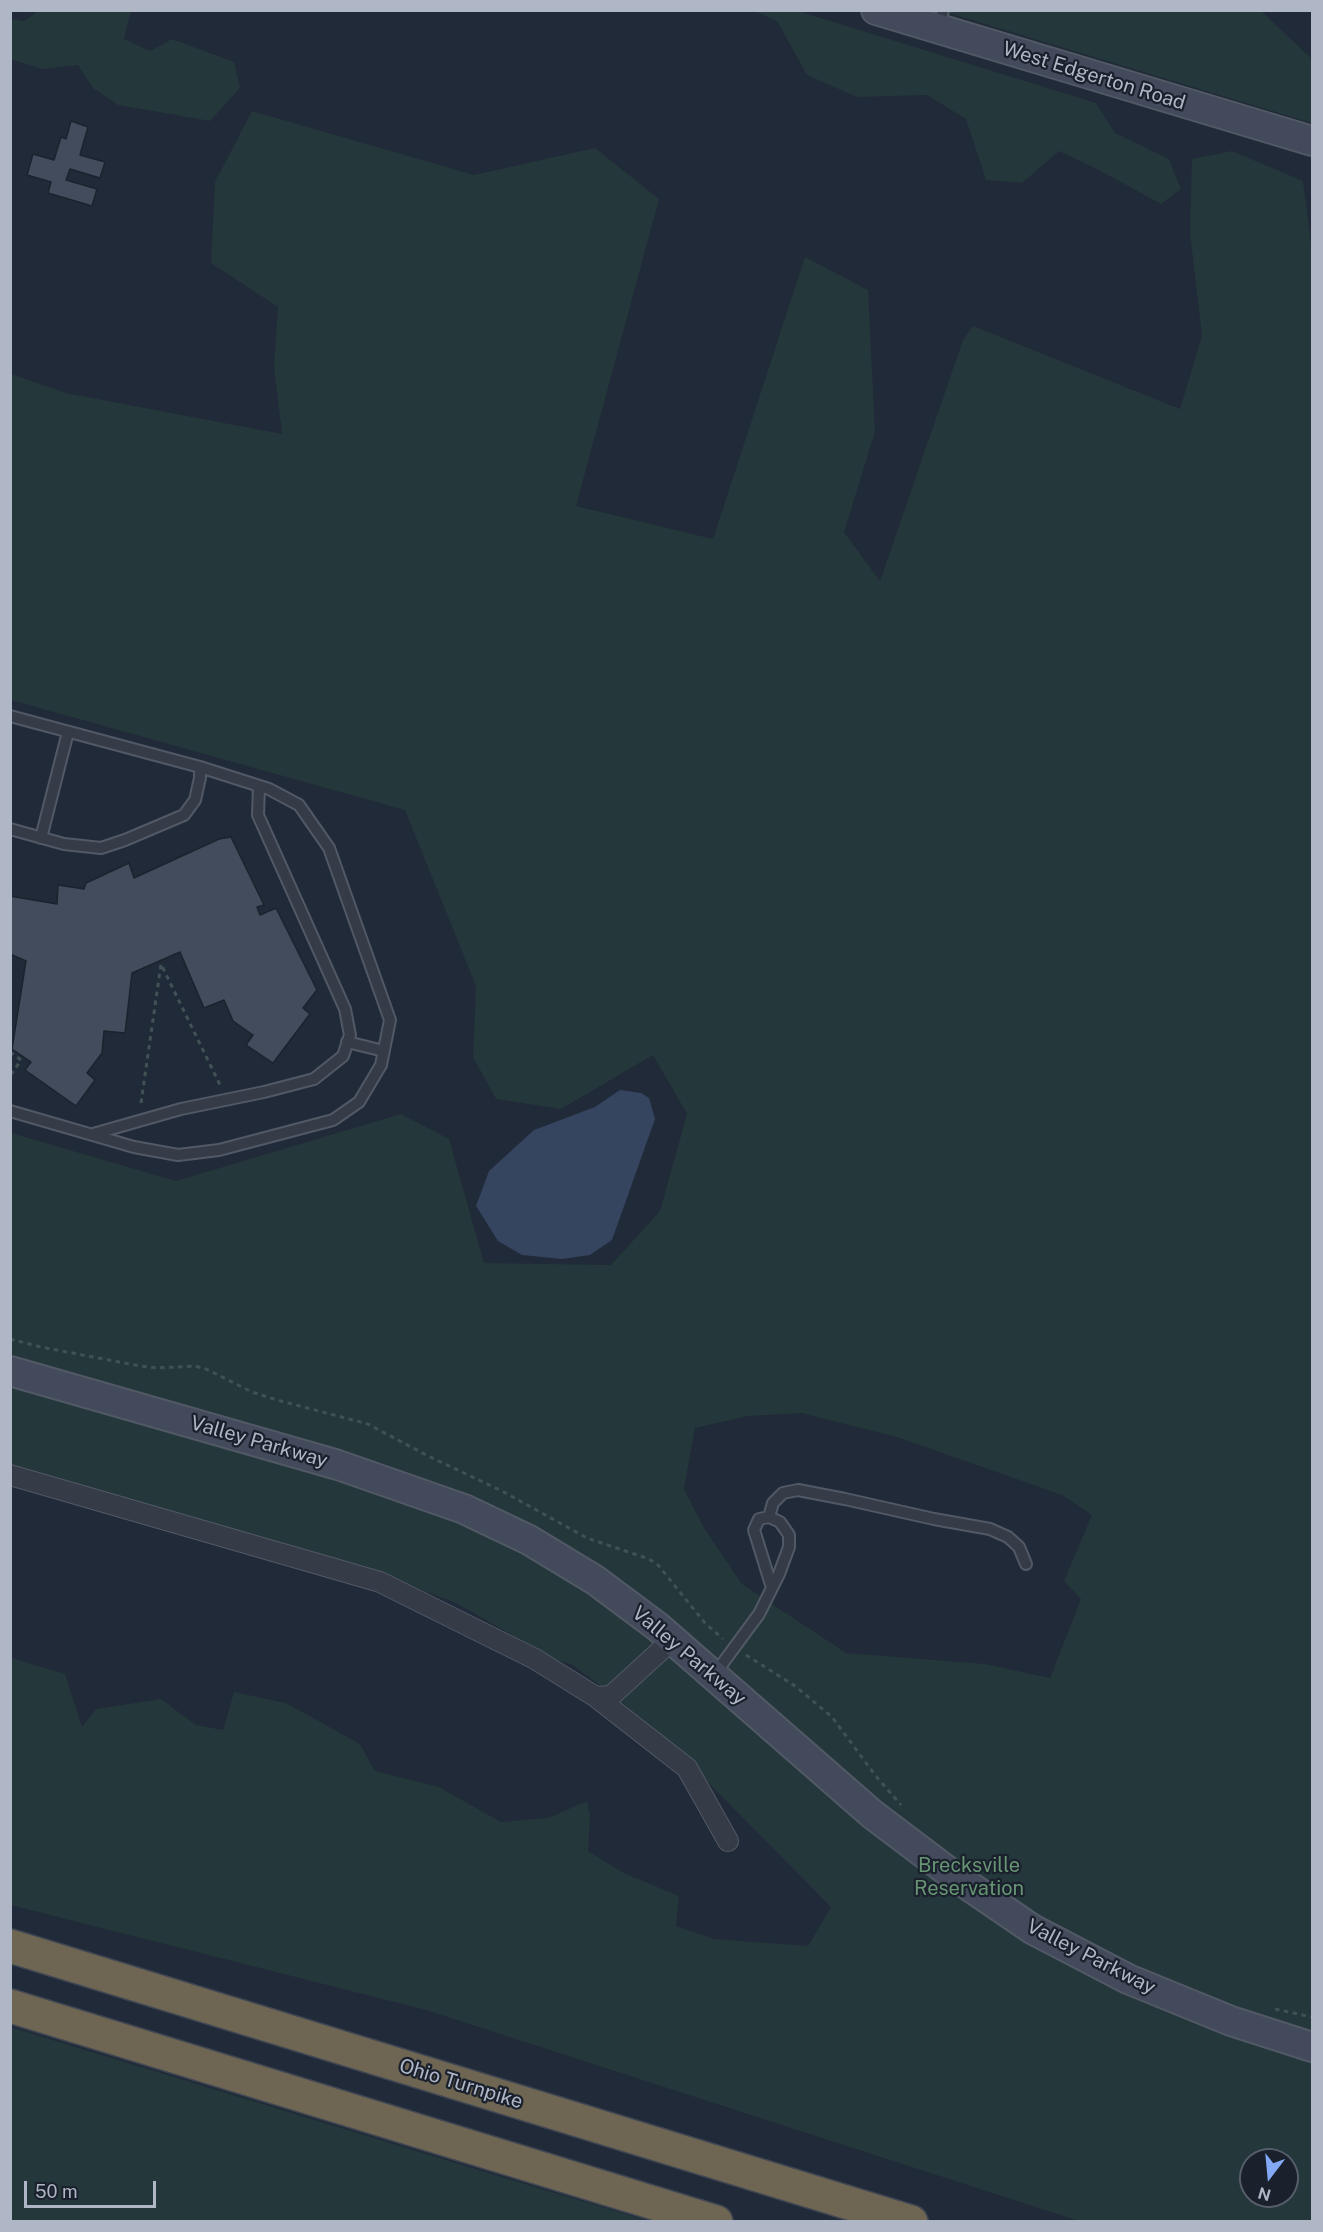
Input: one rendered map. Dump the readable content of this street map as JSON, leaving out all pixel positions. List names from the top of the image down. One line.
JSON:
{"streets":{"highway":["Ohio Turnpike"],"street":["West Edgerton Road","Valley Parkway"]},"parks":["Brecksville Reservation"],"scale_bar":"50 m","north":"bottom"}
